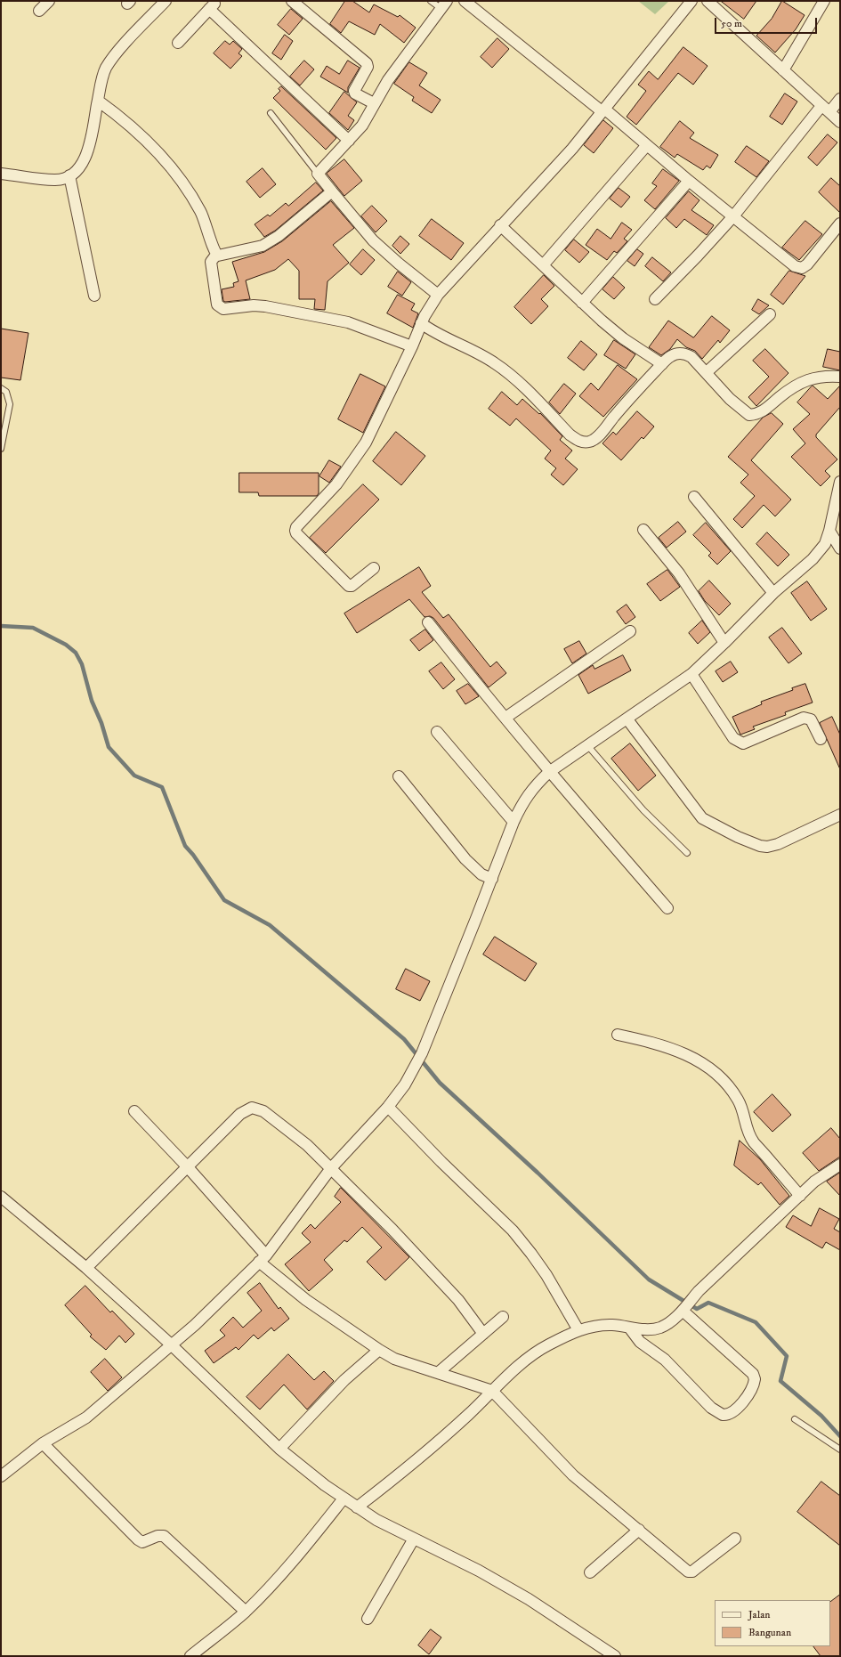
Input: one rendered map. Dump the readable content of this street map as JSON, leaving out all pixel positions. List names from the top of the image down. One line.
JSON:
{"legend":["Jalan","Bangunan"],"scale_bar":"50 m"}
